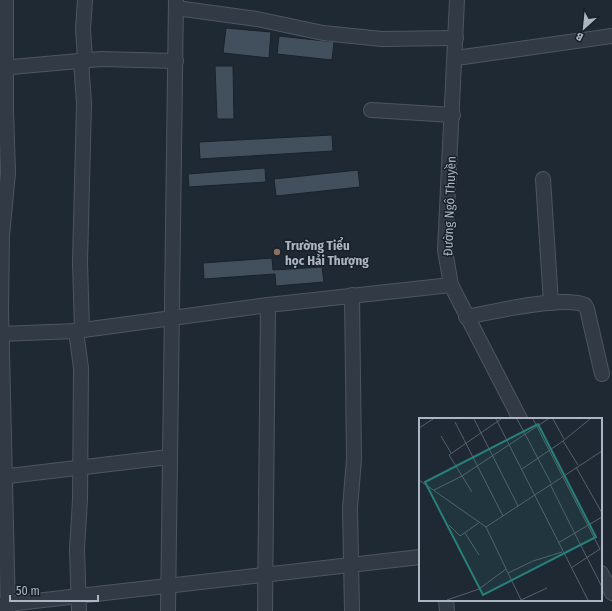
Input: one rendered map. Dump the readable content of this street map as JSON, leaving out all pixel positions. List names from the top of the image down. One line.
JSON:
{"streets":{"street":["Đường Ngô Thuyền"]},"places":["Trường Tiểu học Hải Thượng"],"scale_bar":"50 m","north":"bottom left"}
